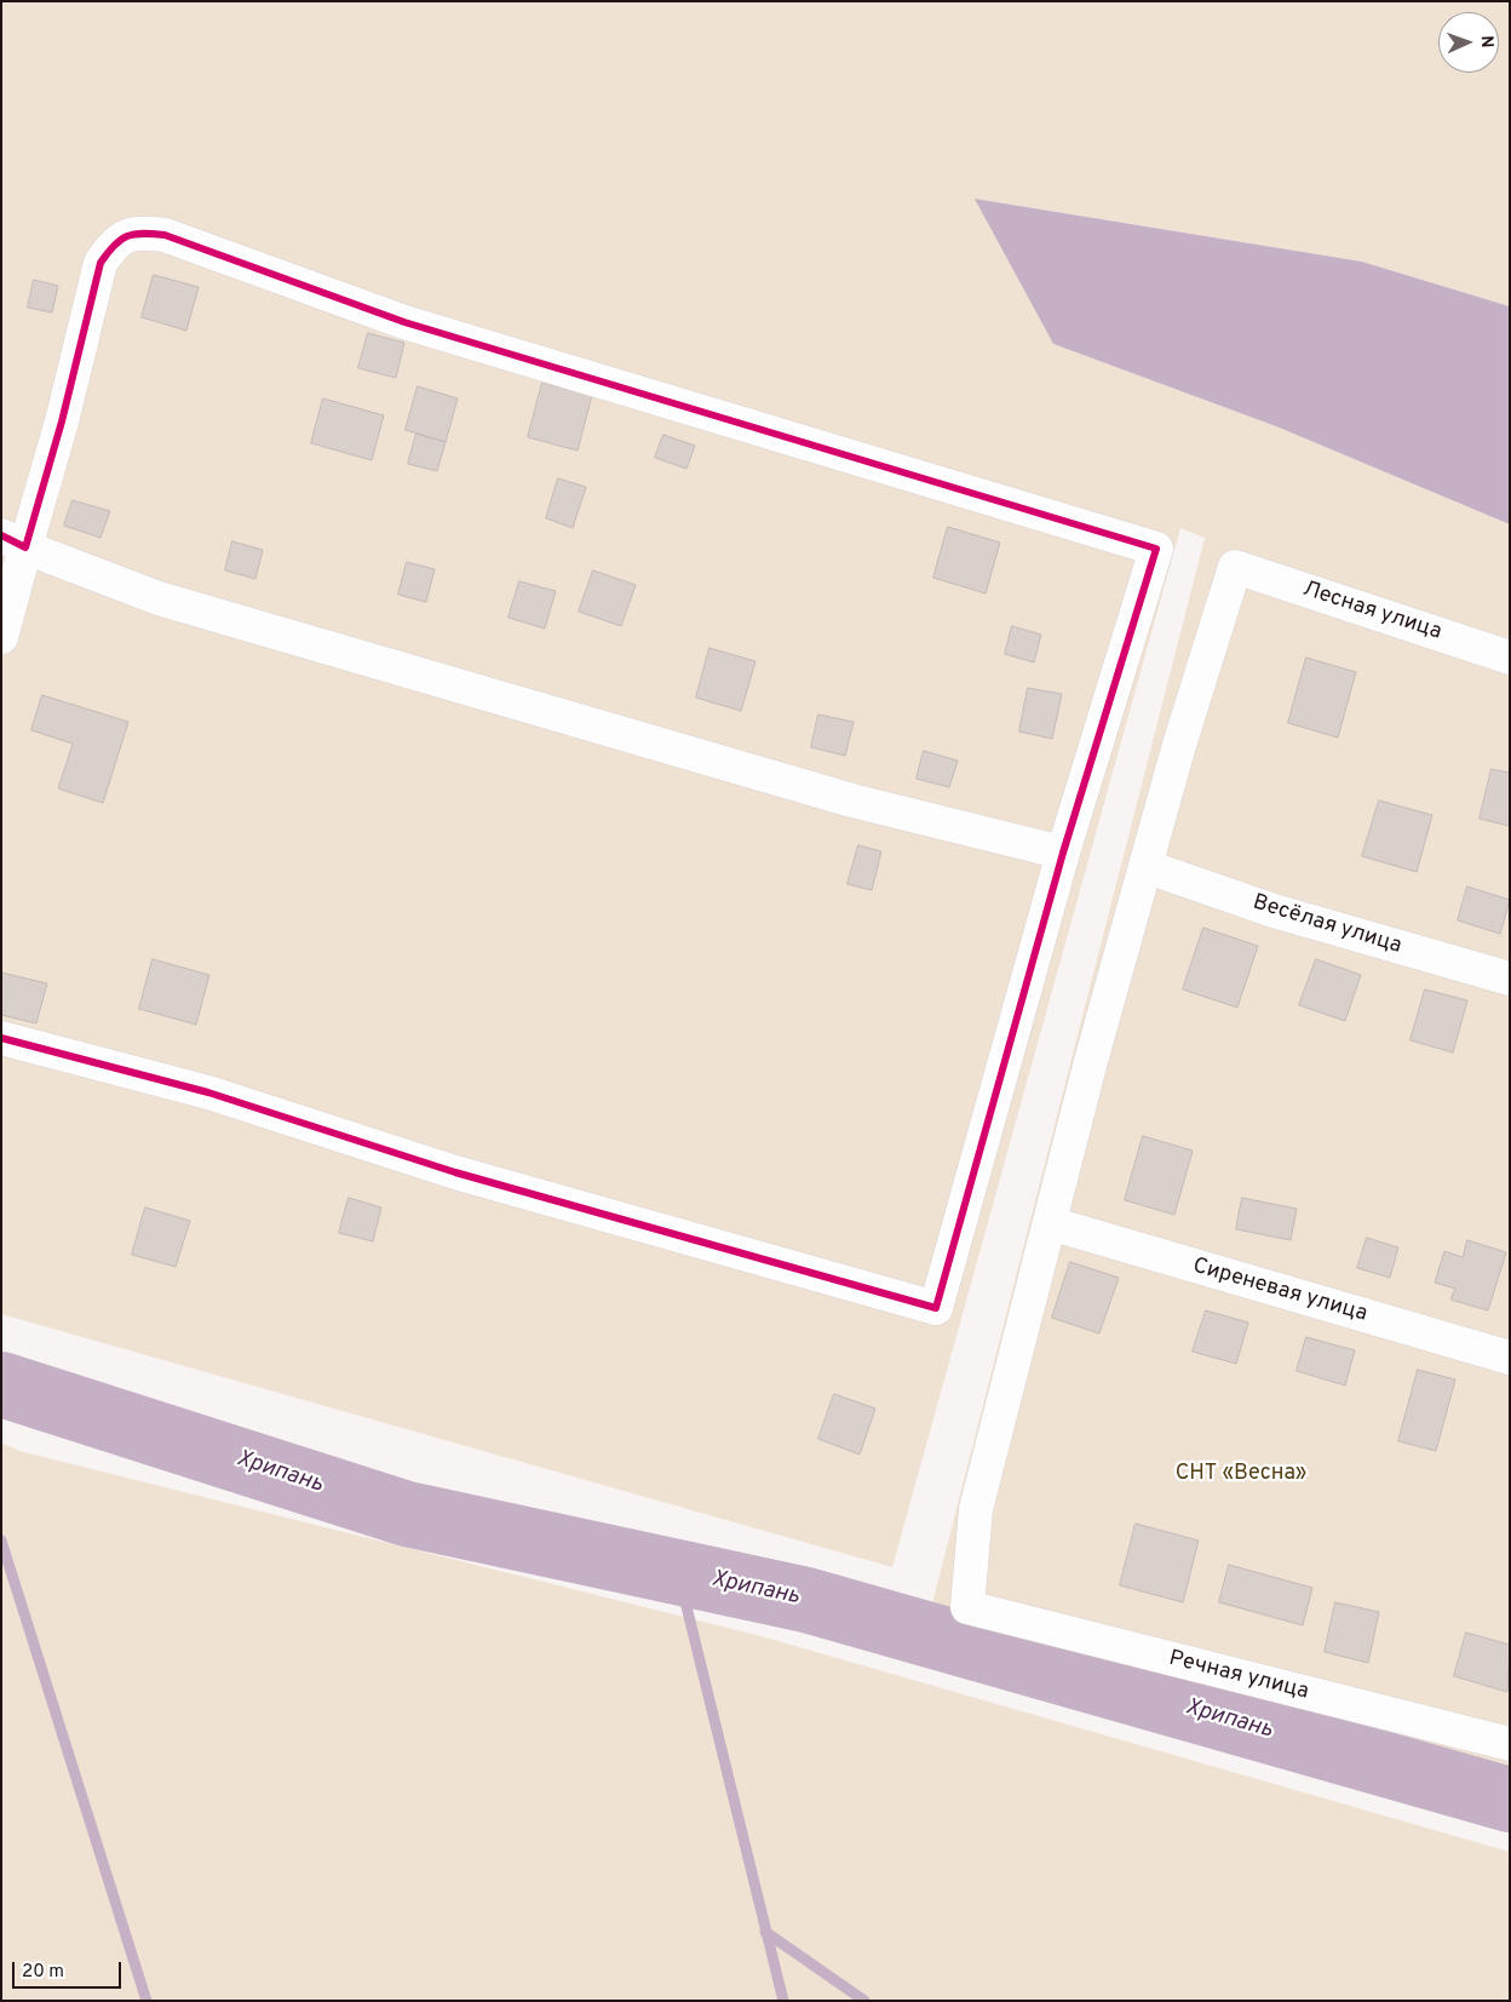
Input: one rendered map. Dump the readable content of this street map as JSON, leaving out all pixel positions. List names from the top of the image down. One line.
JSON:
{"streets":{"street":["Лесная улица","Весёлая улица","Сиреневая улица","Речная улица"]},"crossings":[["Лесная улица","Весёлая улица"],["Сиреневая улица","Речная улица"]],"water":["Хрипань"],"parks":["СНТ «Весна»"],"scale_bar":"20 m","north":"right"}
